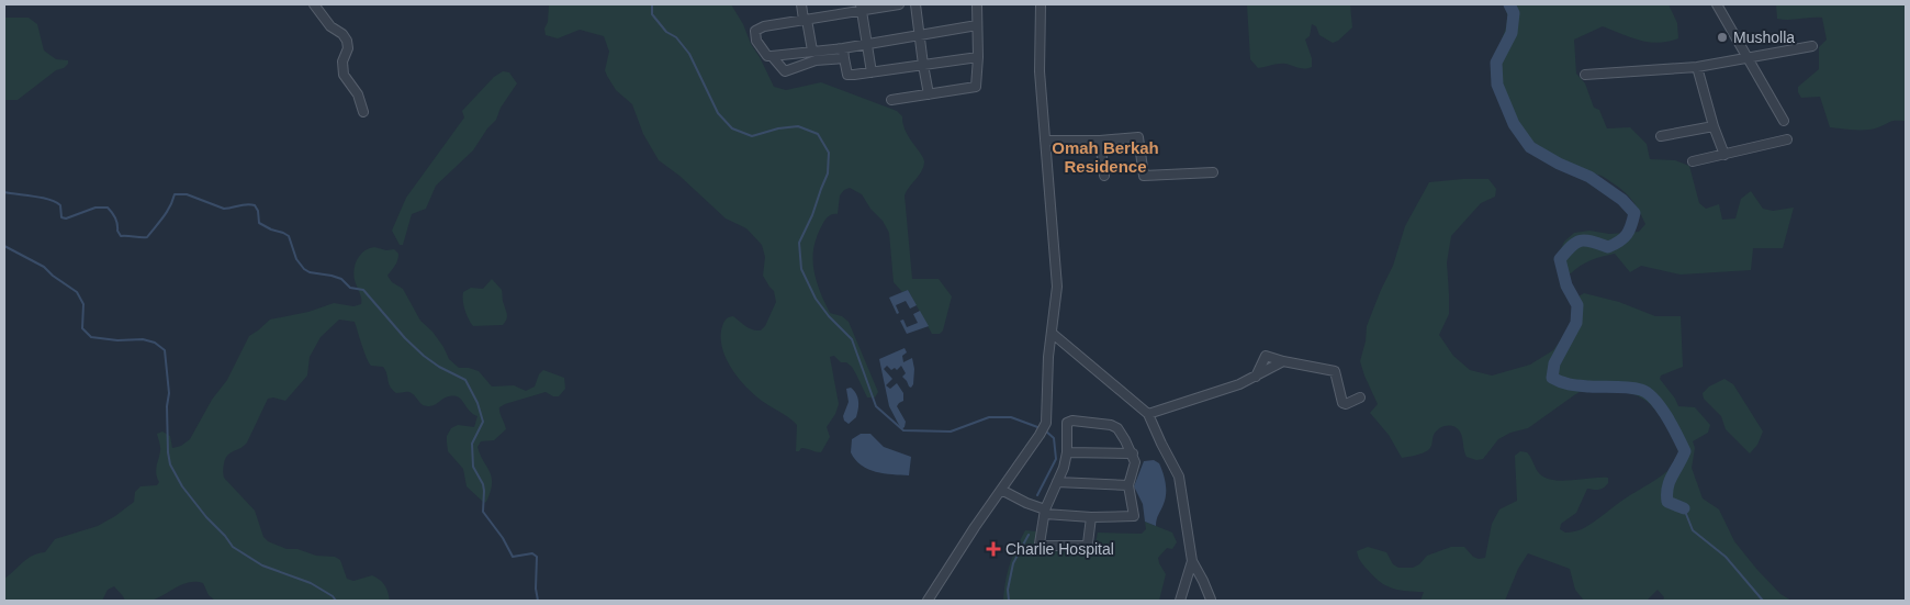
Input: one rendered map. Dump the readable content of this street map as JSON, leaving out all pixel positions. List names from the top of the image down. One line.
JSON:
{"districts":["Omah Berkah Residence"],"places":{"other":["Musholla"],"health":["Charlie Hospital"]}}
